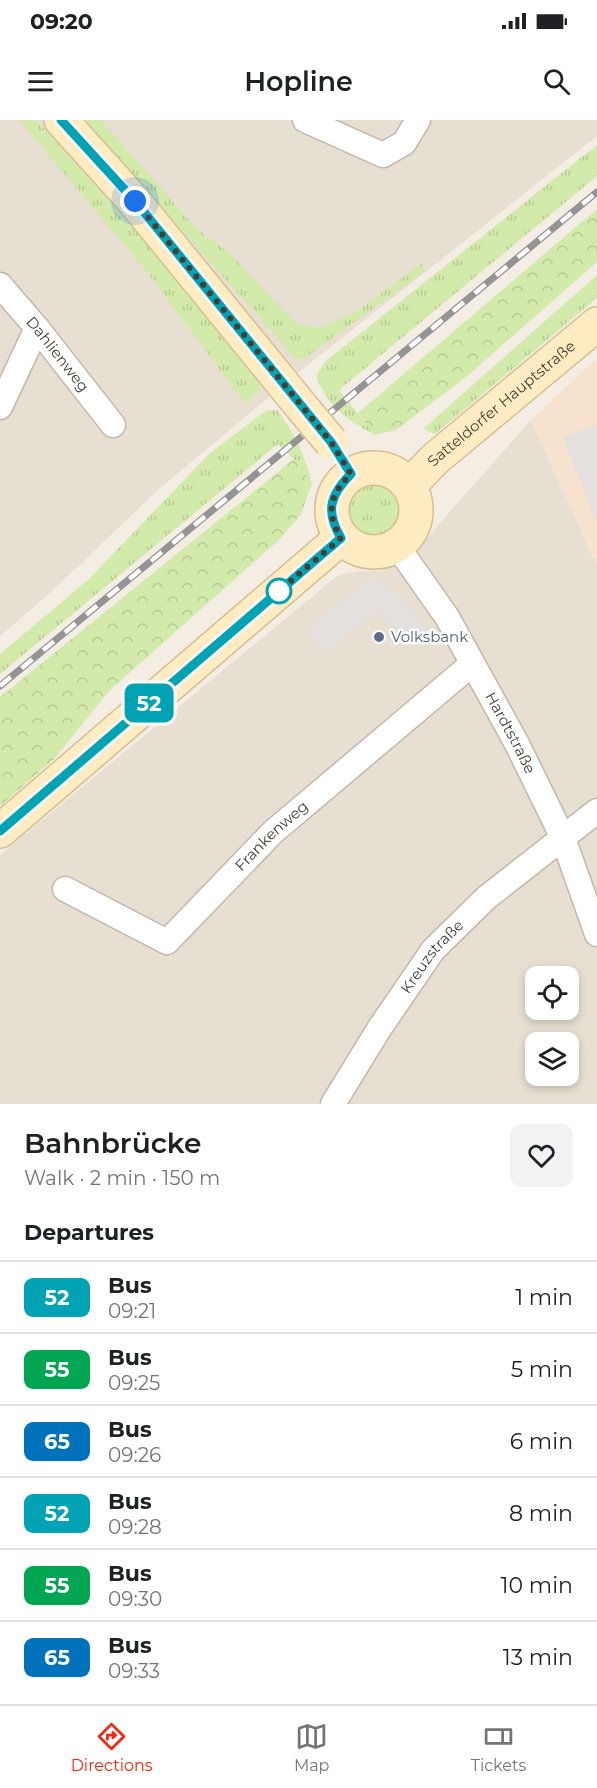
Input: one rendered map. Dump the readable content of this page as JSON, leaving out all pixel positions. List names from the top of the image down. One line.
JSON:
{"streets":{"street":["Dahlienweg","Satteldorfer Hauptstraße","Hardtstraße","Frankenweg","Kreuzstraße"]},"crossings":[["Satteldorfer Hauptstraße","Hardtstraße"],["Hardtstraße","Frankenweg"],["Hardtstraße","Kreuzstraße"]],"places":["Volksbank"],"lines":["bus line 52"],"page":{"status":"09:20","header":"Hopline","on_map":"52","heading":[["Bahnbrücke","Walk · 2 min · 150 m"],"Departures"],"list":[{"mark":"52","name":"Bus","note":"09:21","value":"1 min"},{"mark":"55","name":"Bus","note":"09:25","value":"5 min"},{"mark":"65","name":"Bus","note":"09:26","value":"6 min"},{"mark":"52","name":"Bus","note":"09:28","value":"8 min"},{"mark":"55","name":"Bus","note":"09:30","value":"10 min"},{"mark":"65","name":"Bus","note":"09:33","value":"13 min"}],"tabs":["Directions","Map","Tickets"]}}
